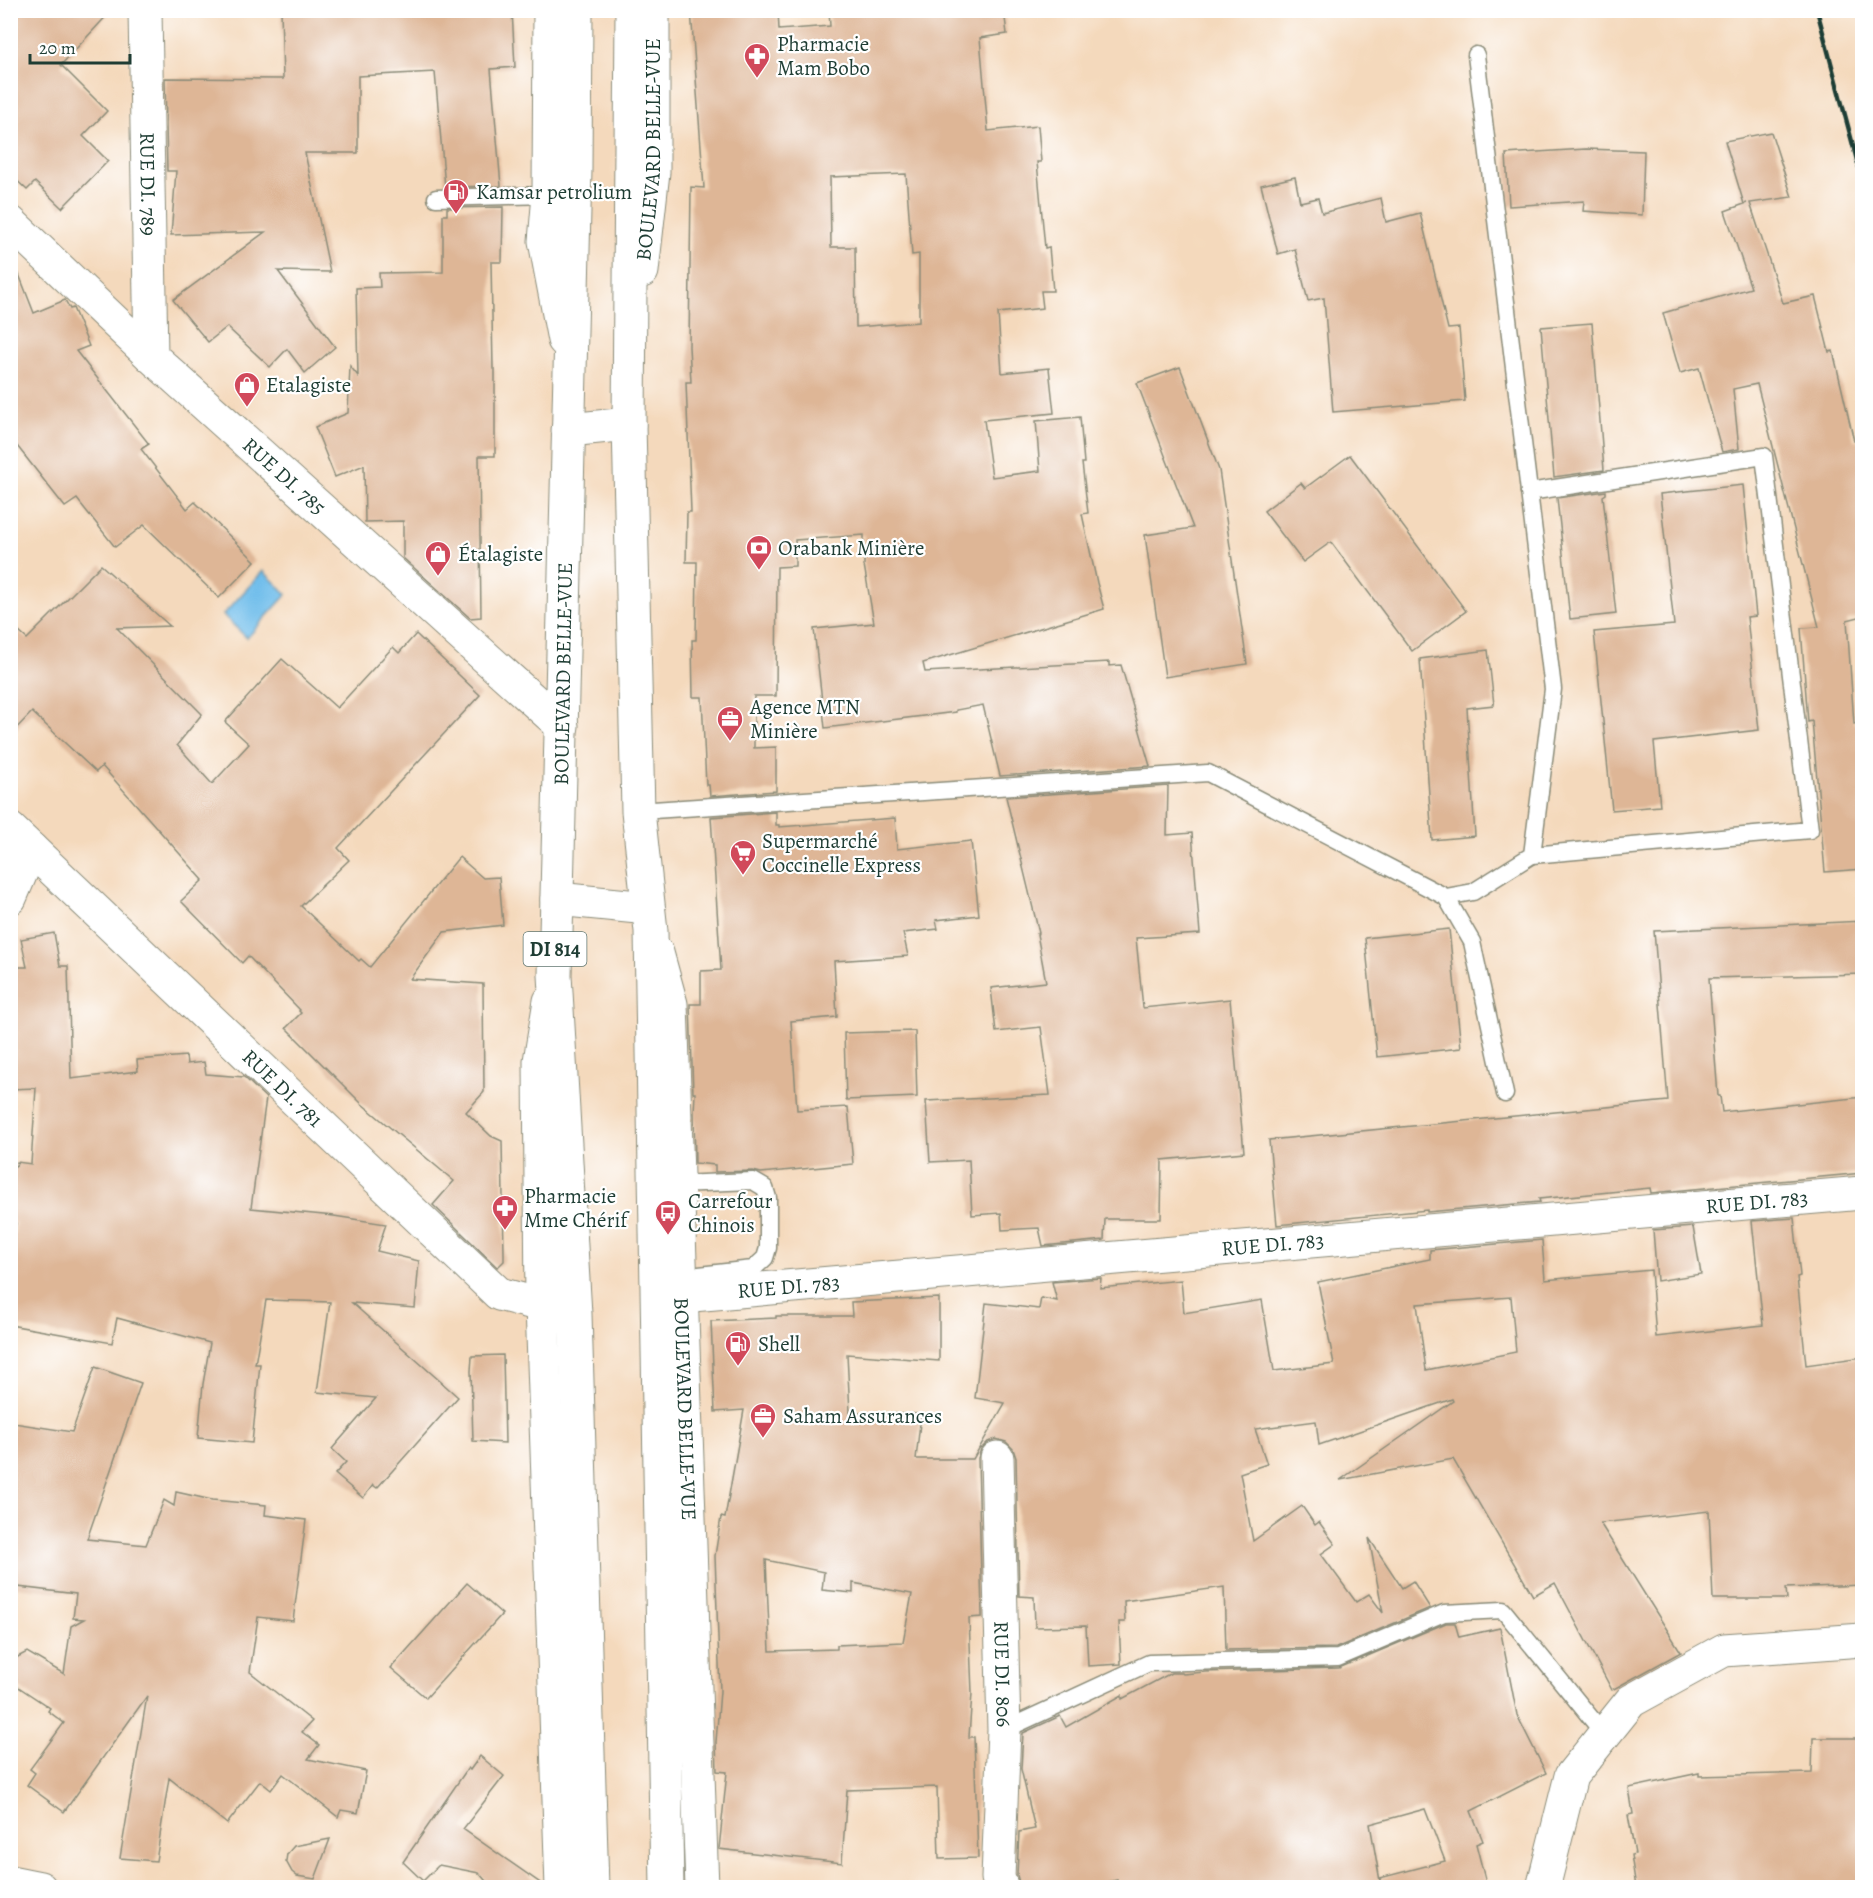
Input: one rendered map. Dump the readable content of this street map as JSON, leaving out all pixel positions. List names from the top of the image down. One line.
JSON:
{"streets":{"street":["BOULEVARD BELLE-VUE","RUE DI. 789","RUE DI. 785","DI 814","RUE DI. 781","RUE DI. 783","RUE DI. 806"]},"crossings":[["BOULEVARD BELLE-VUE","RUE DI. 785"],["BOULEVARD BELLE-VUE","RUE DI. 781"],["BOULEVARD BELLE-VUE","RUE DI. 783"],["RUE DI. 789","RUE DI. 785"]],"places":{"pharmacy":["Pharmacie Mam Bobo","Pharmacie Mme Chérif"],"fuel station":["Kamsar petrolium","Shell"],"shop":["Etalagiste","Étalagiste"],"bank":["Orabank Minière"],"office":["Agence MTN Minière","Saham Assurances"],"supermarket":["Supermarché Coccinelle Express"],"bus stop":["Carrefour Chinois"]},"scale_bar":"20 m"}
